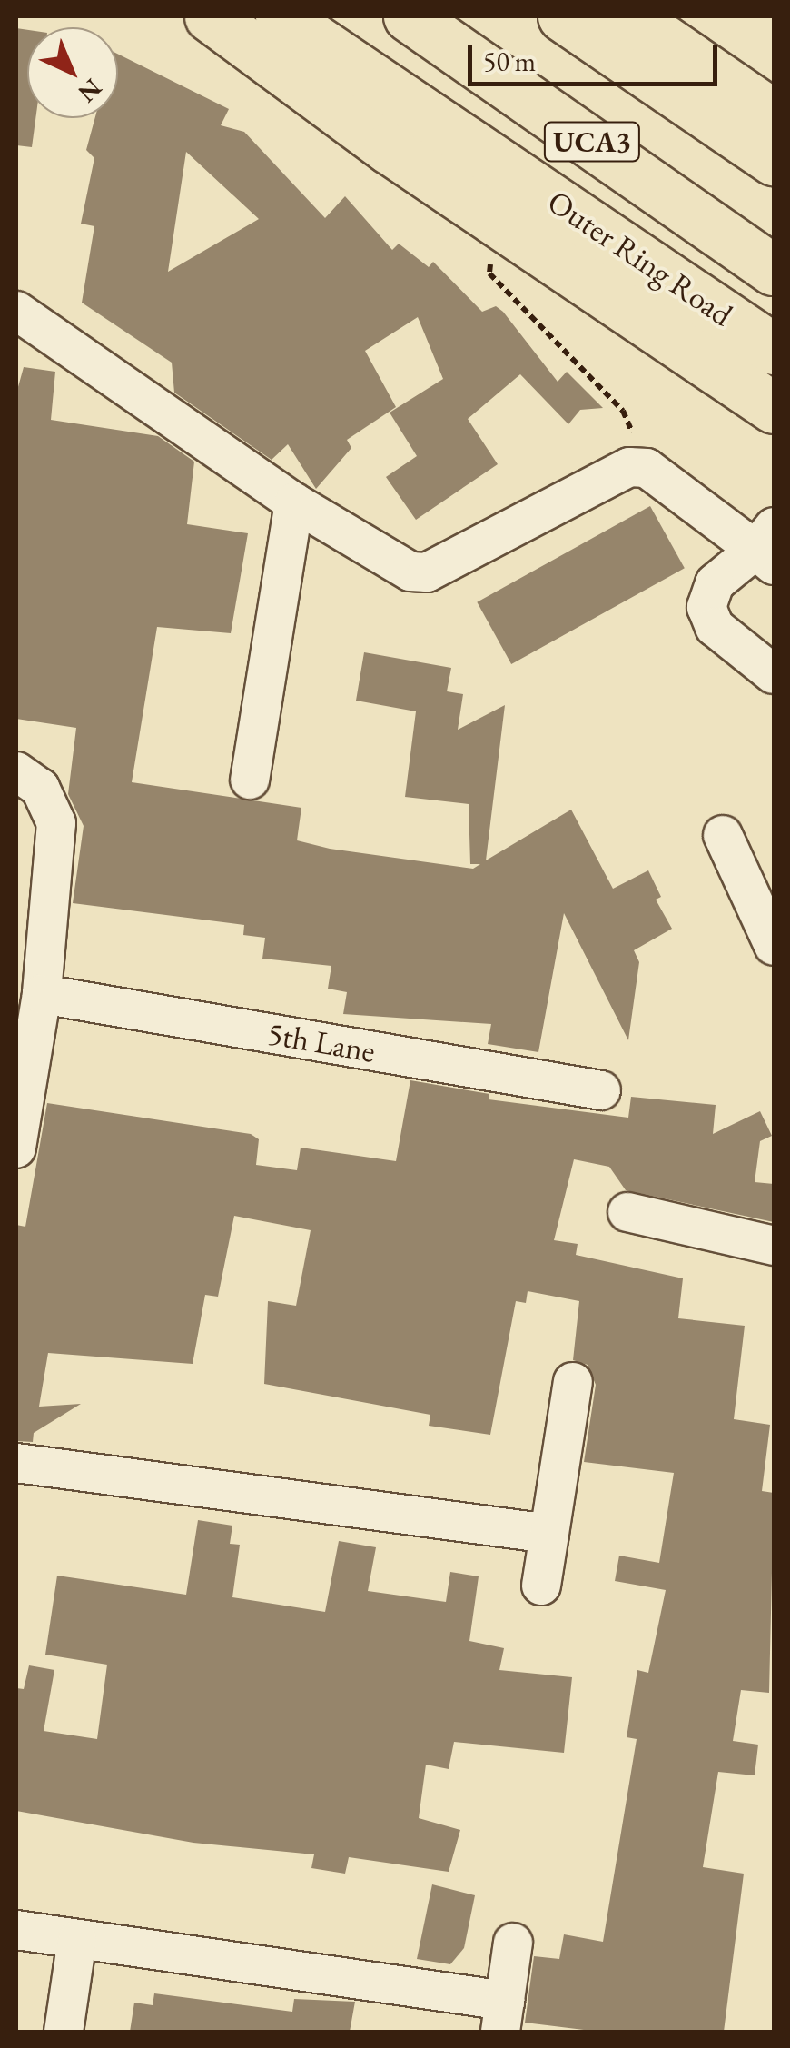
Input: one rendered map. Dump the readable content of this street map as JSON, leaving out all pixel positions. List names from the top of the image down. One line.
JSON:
{"streets":{"main road":["UCA3","Outer Ring Road"],"street":["5th Lane"]},"scale_bar":"50 m","north":"bottom right"}
